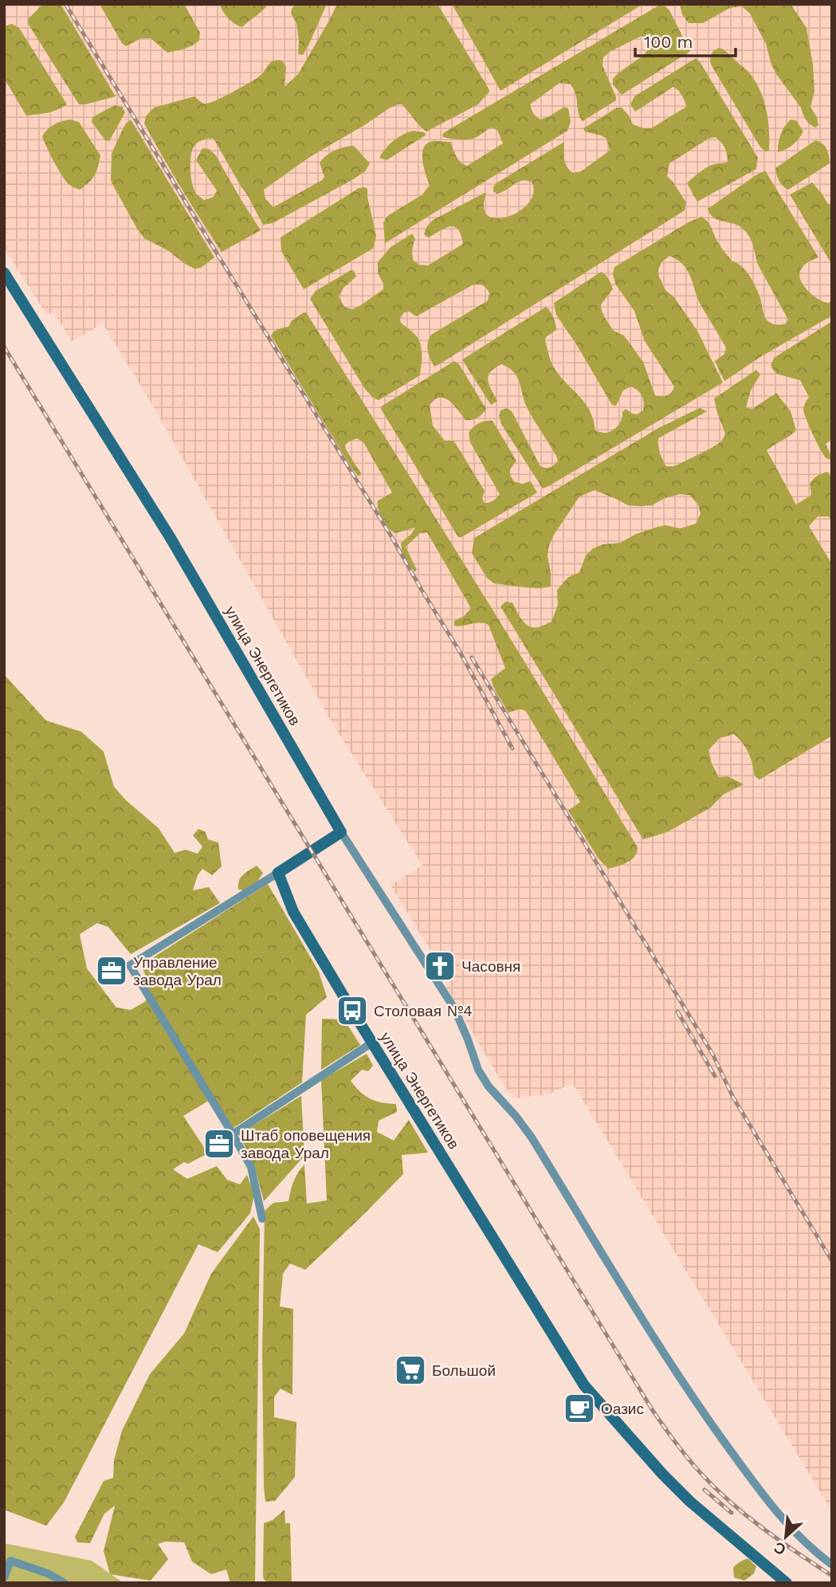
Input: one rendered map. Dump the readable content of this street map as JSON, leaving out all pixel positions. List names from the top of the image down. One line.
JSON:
{"streets":{"street":["улица Энергетиков"]},"places":{"church":["Часовня"],"office":["Управление завода Урал","Штаб оповещения завода Урал"],"bus stop":["Столовая №4"],"supermarket":["Большой"],"cafe":["Оазис"]},"scale_bar":"100 m","north":"bottom left"}
